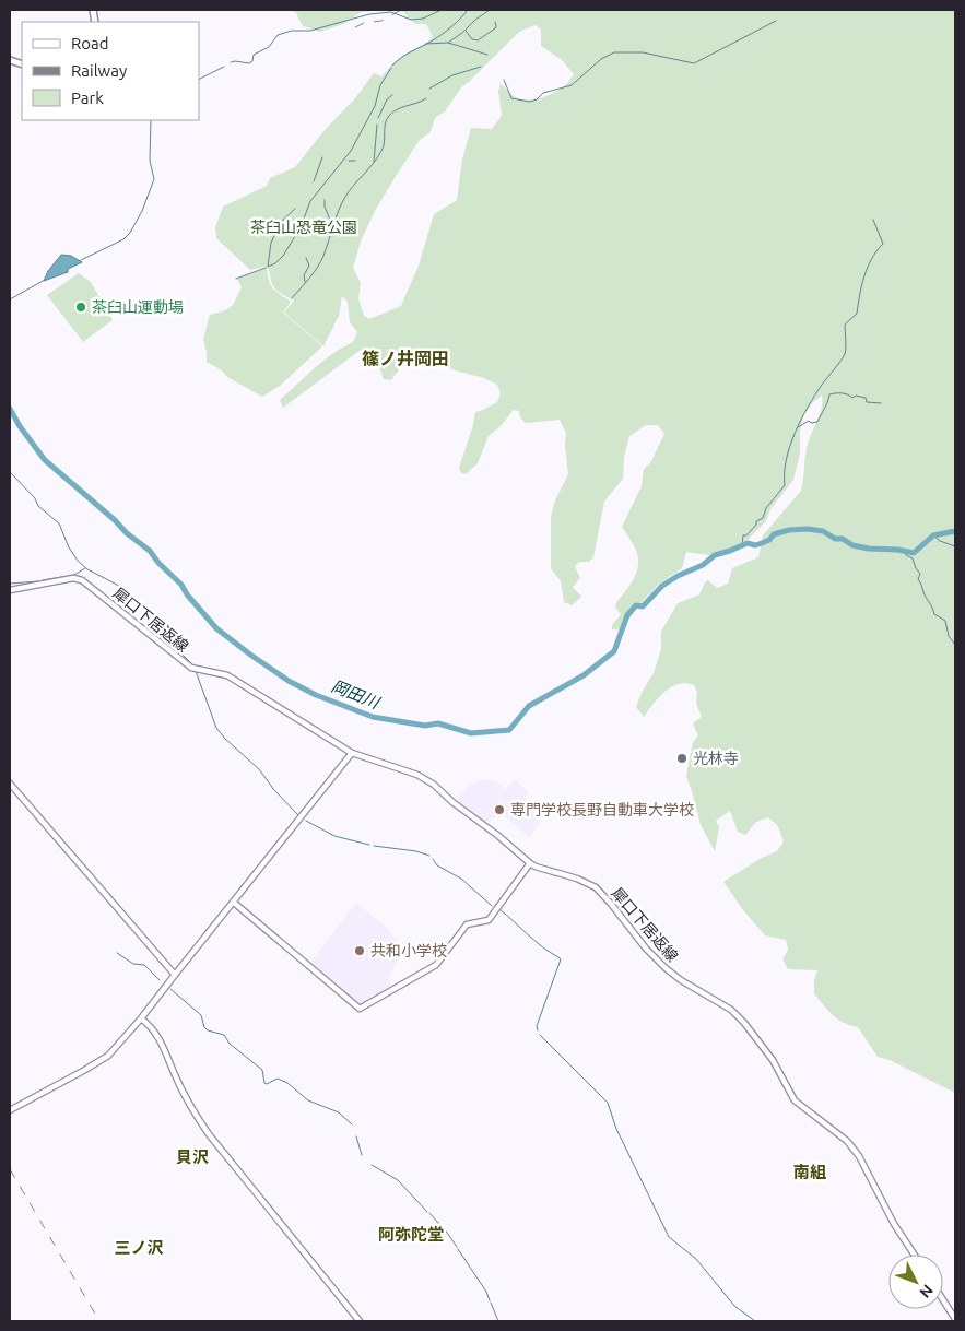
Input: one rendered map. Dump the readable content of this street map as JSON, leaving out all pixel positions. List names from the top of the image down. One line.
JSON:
{"streets":{"street":["犀口下居返線"]},"districts":["篠ノ井岡田","貝沢","南組","阿弥陀堂","三ノ沢"],"water":["岡田川"],"parks":["茶臼山恐竜公園"],"places":["茶臼山運動場","光林寺","専門学校長野自動車大学校","共和小学校"],"legend":["Road","Railway","Park"],"north":"bottom right"}
